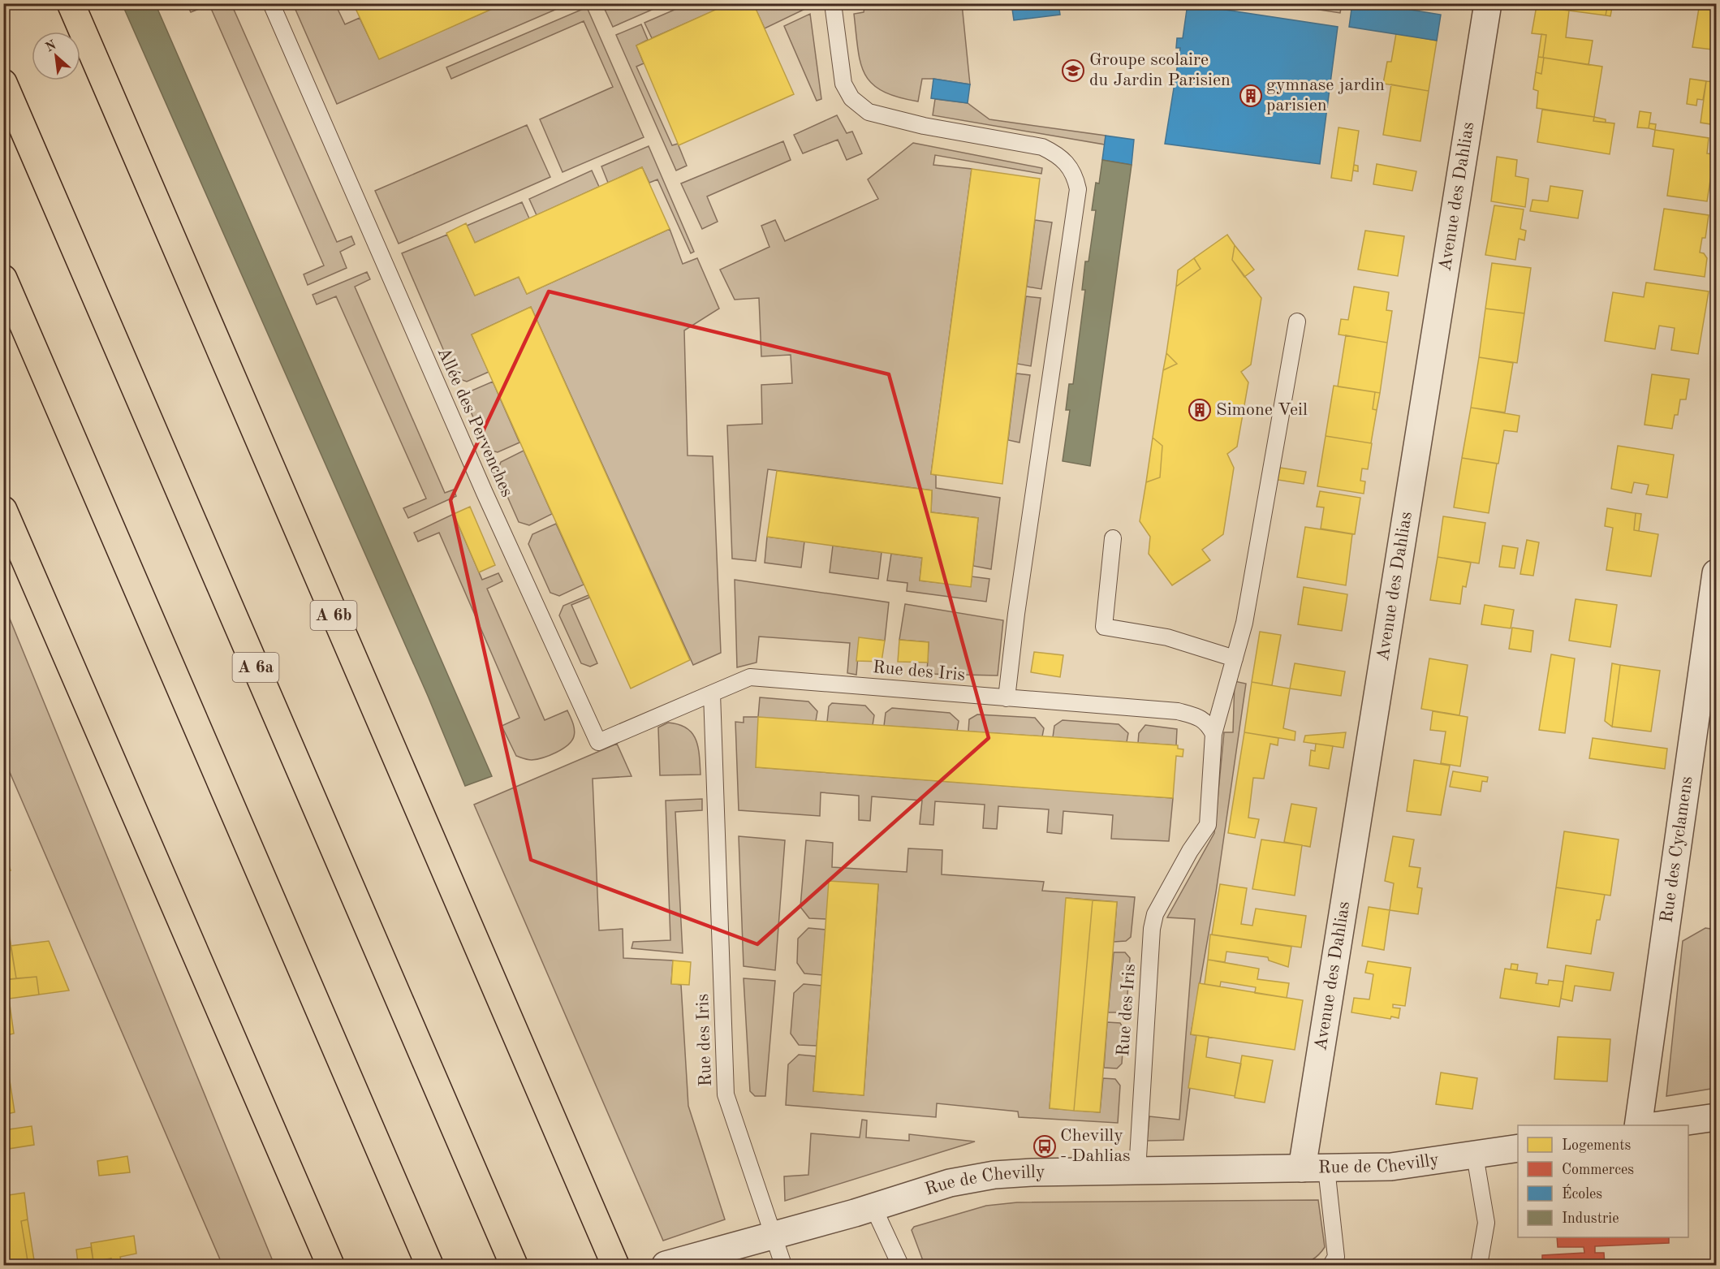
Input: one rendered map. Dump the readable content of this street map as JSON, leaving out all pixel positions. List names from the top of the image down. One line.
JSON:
{"streets":{"highway":["A 6b","A 6a"],"street":["Avenue des Dahlias","Rue des Cyclamens","Rue de Chevilly"],"lane":["Allée des Pervenches","Rue des Iris"]},"crossings":[["Avenue des Dahlias","Rue de Chevilly"],["Allée des Pervenches","Rue des Iris"],["Rue des Iris","Rue de Chevilly"]],"places":{"school or university":["Groupe scolaire du Jardin Parisien"],"building":["gymnase jardin parisien","Simone Veil"],"bus stop":["Chevilly - Dahlias"]},"legend":["Logements","Commerces","Écoles","Industrie"],"north":"top left"}
